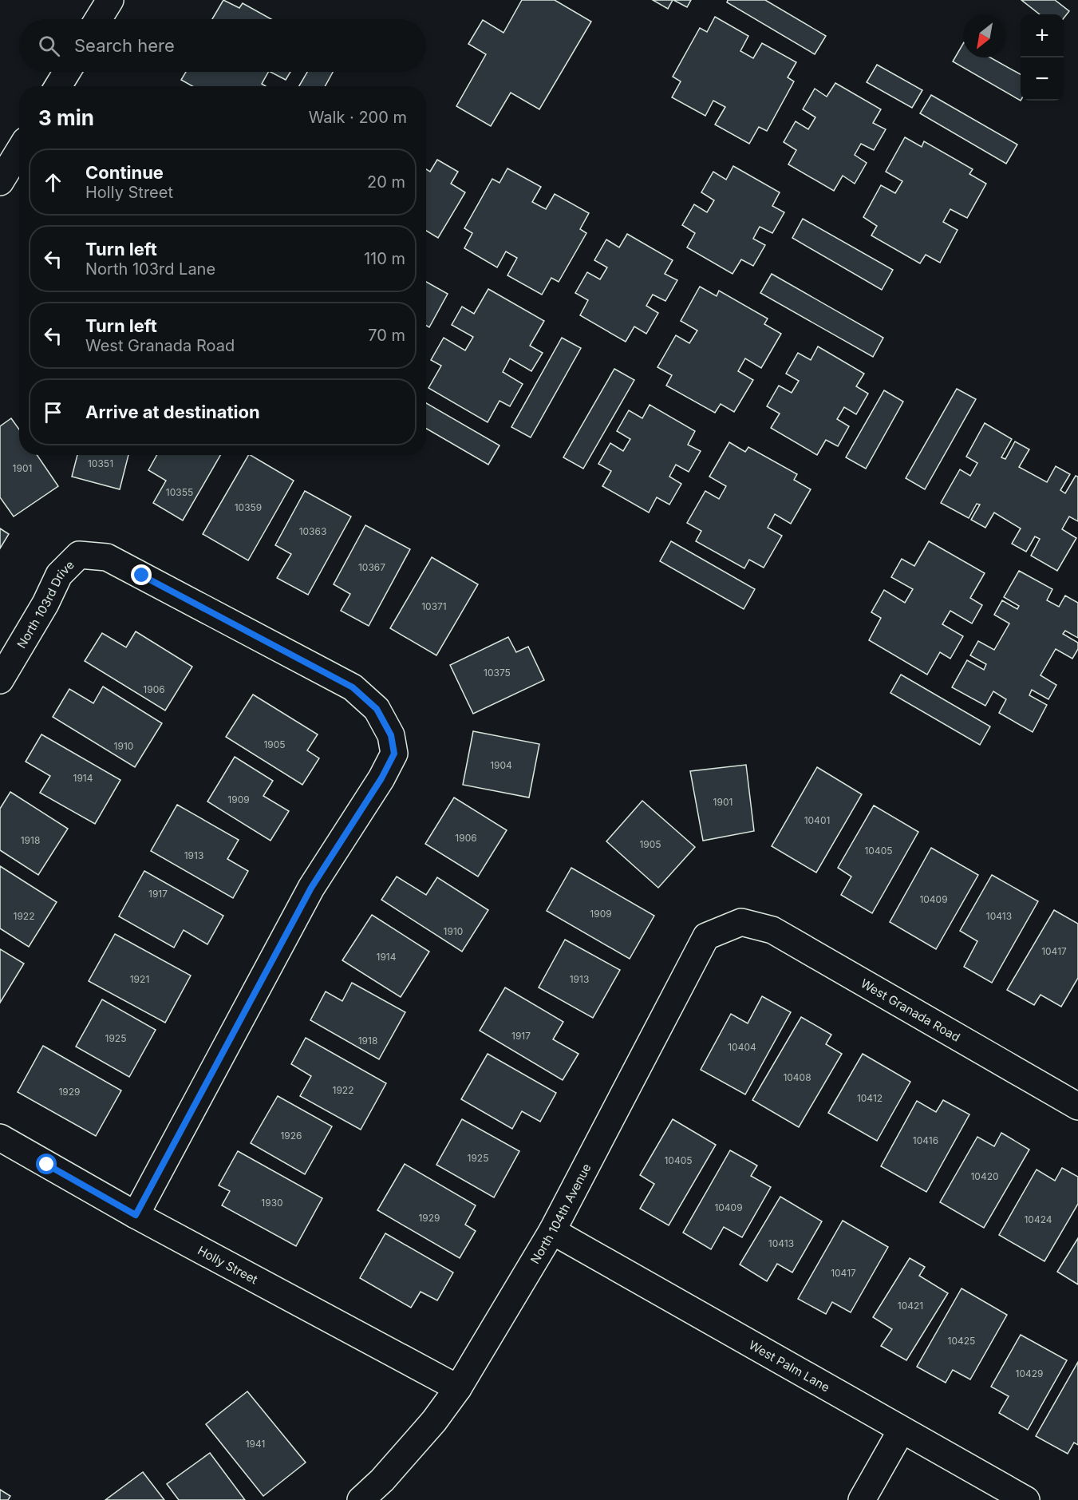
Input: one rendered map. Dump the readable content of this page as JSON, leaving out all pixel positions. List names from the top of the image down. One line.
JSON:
{"streets":{"street":["North 103rd Drive","West Granada Road","North 104th Avenue","Holly Street","West Palm Lane"]},"crossings":[["North 103rd Drive","Holly Street"],["West Granada Road","North 104th Avenue"],["North 104th Avenue","Holly Street"],["North 104th Avenue","West Palm Lane"]],"house_numbers":["10351","1901","10355","10359","10363","10367","10371","10375","1906","1905","1910","1904","1914","1909","1901","10401","1906","1918","1905","10405","1913","1917","10409","1909","1922","10413","1910","10417","1914","1921","1913","1917","1925","1918","10404","10408","1922","1929","10412","1926","10416","1925","10405","10420","1930","10409","1929","10424","10413","10417","10421","10425","10429","1941"],"north":"bottom left","page":{"map_buttons":["+","−"],"search":"Search here","heading":["3 min","Walk · 200 m"],"list":[["Continue","Holly Street","20 m"],["Turn left","North 103rd Lane","110 m"],["Turn left","West Granada Road","70 m"],"Arrive at destination"]}}
